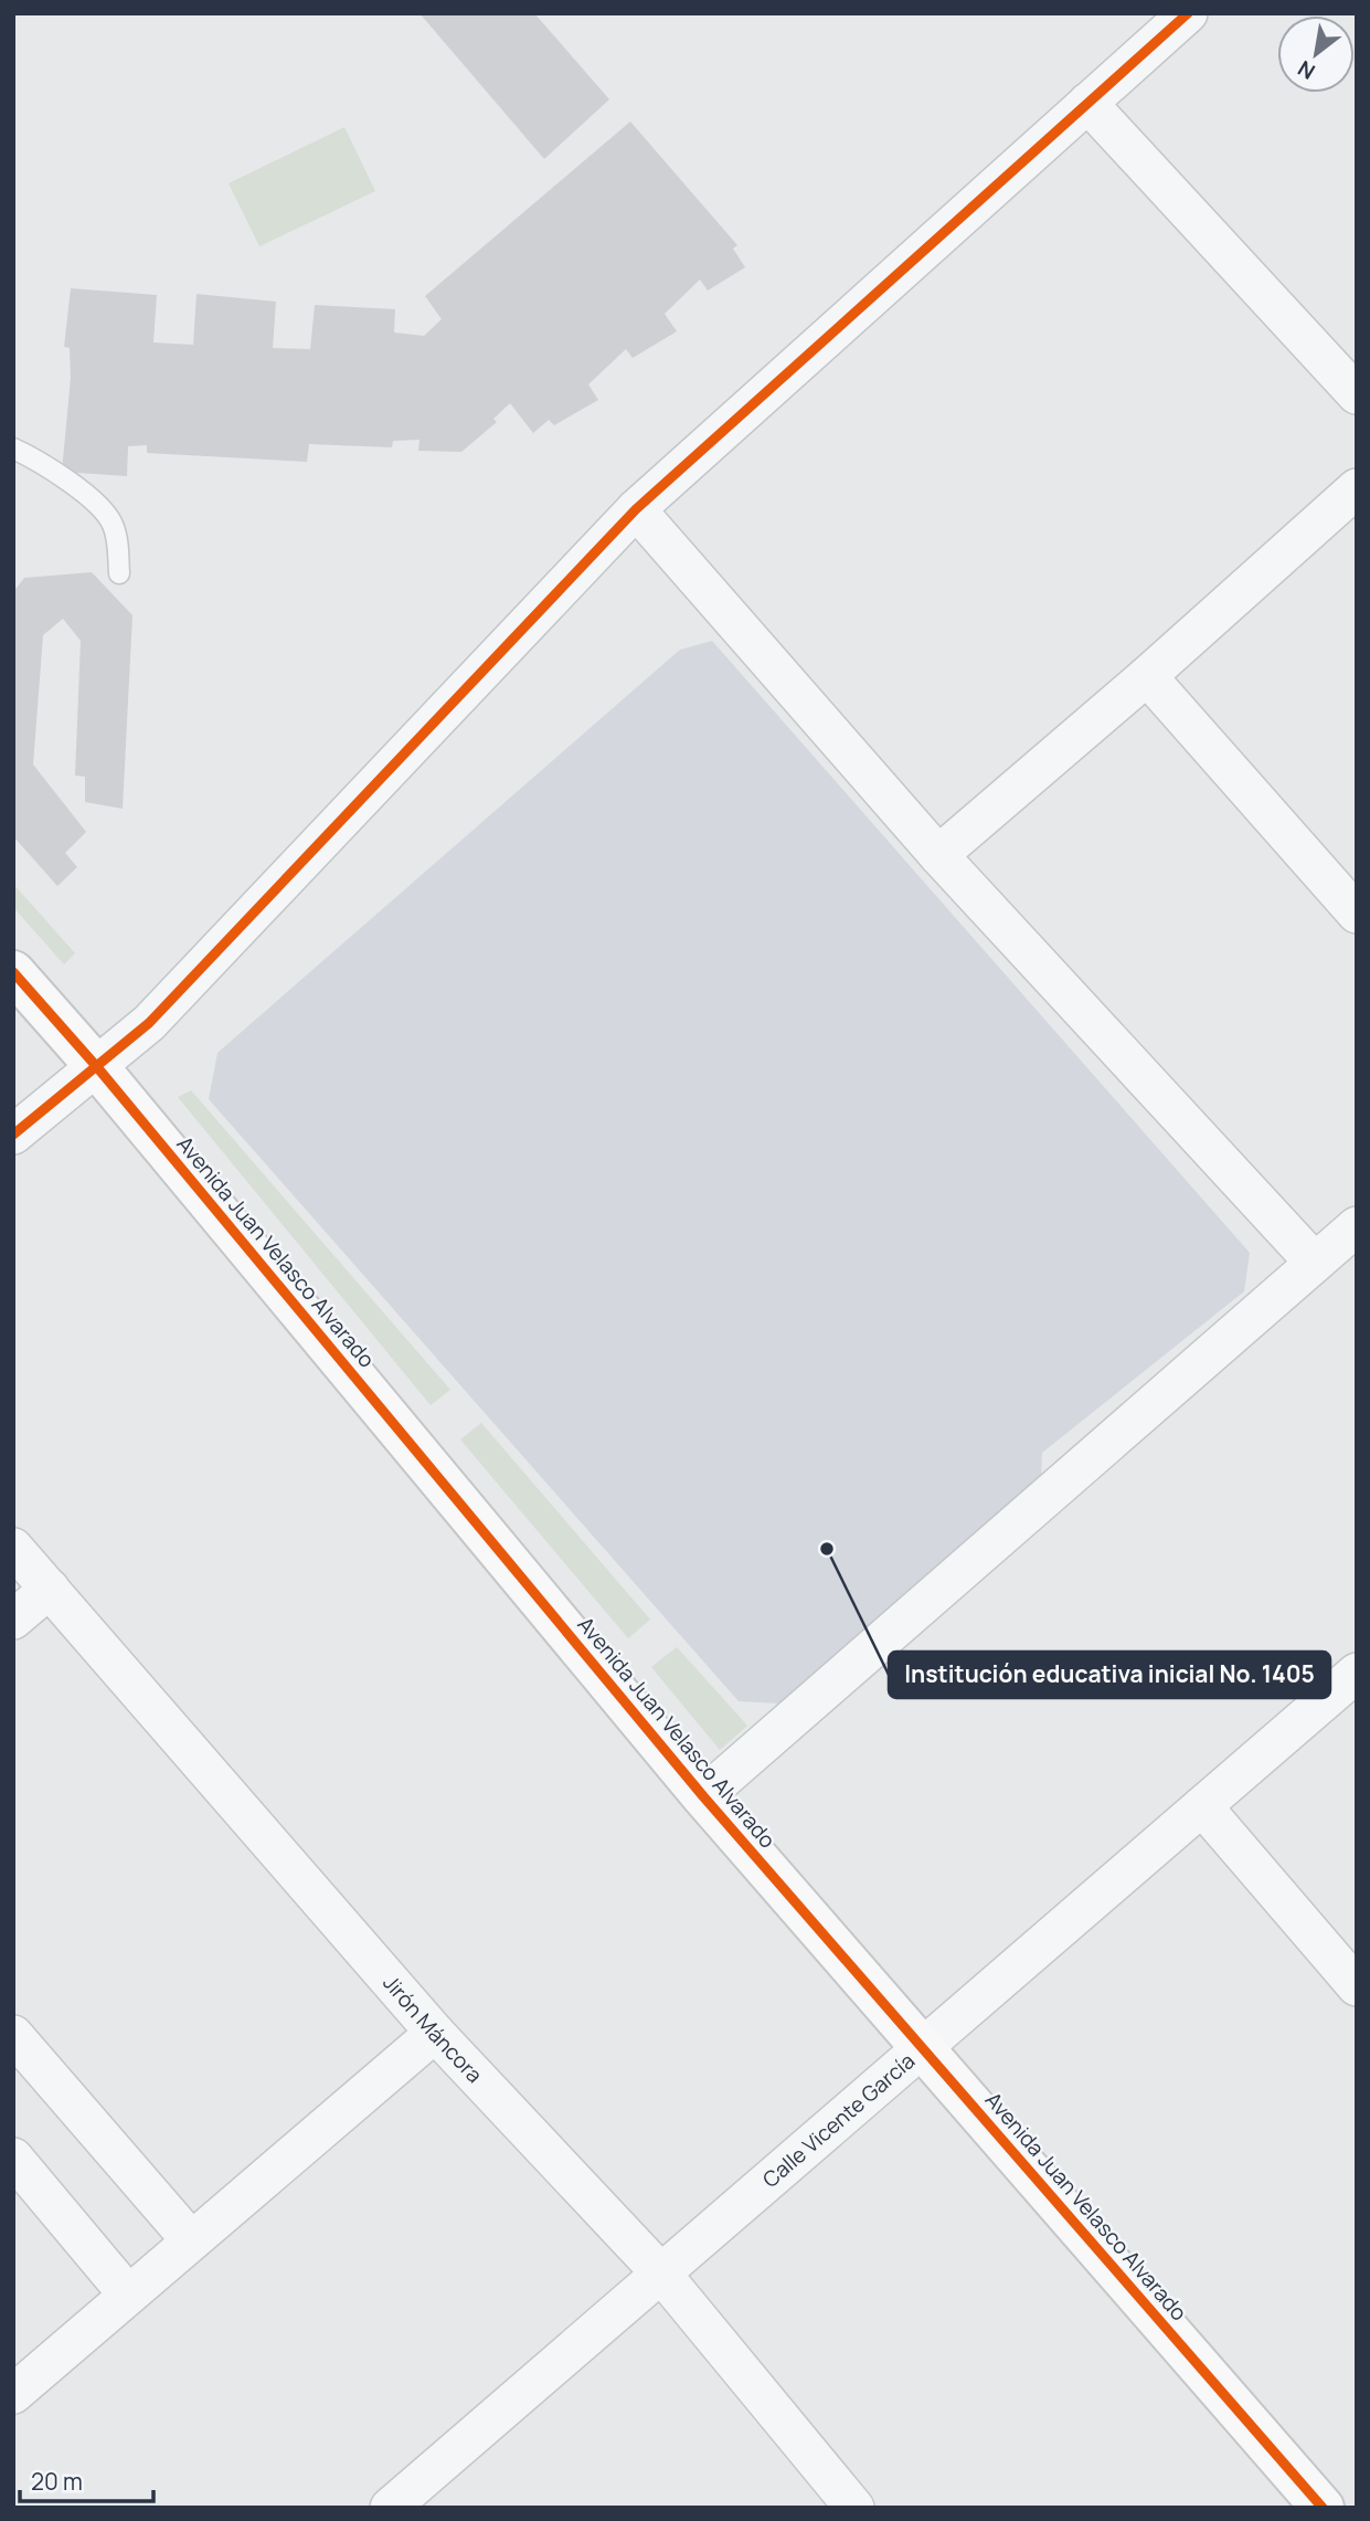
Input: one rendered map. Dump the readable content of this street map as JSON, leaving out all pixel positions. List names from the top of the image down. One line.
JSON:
{"streets":{"street":["Avenida Juan Velasco Alvarado","Jirón Máncora","Calle Vicente García"]},"crossings":[["Avenida Juan Velasco Alvarado","Calle Vicente García"],["Jirón Máncora","Calle Vicente García"]],"places":["Institución educativa inicial No. 1405"],"scale_bar":"20 m","north":"bottom left"}
